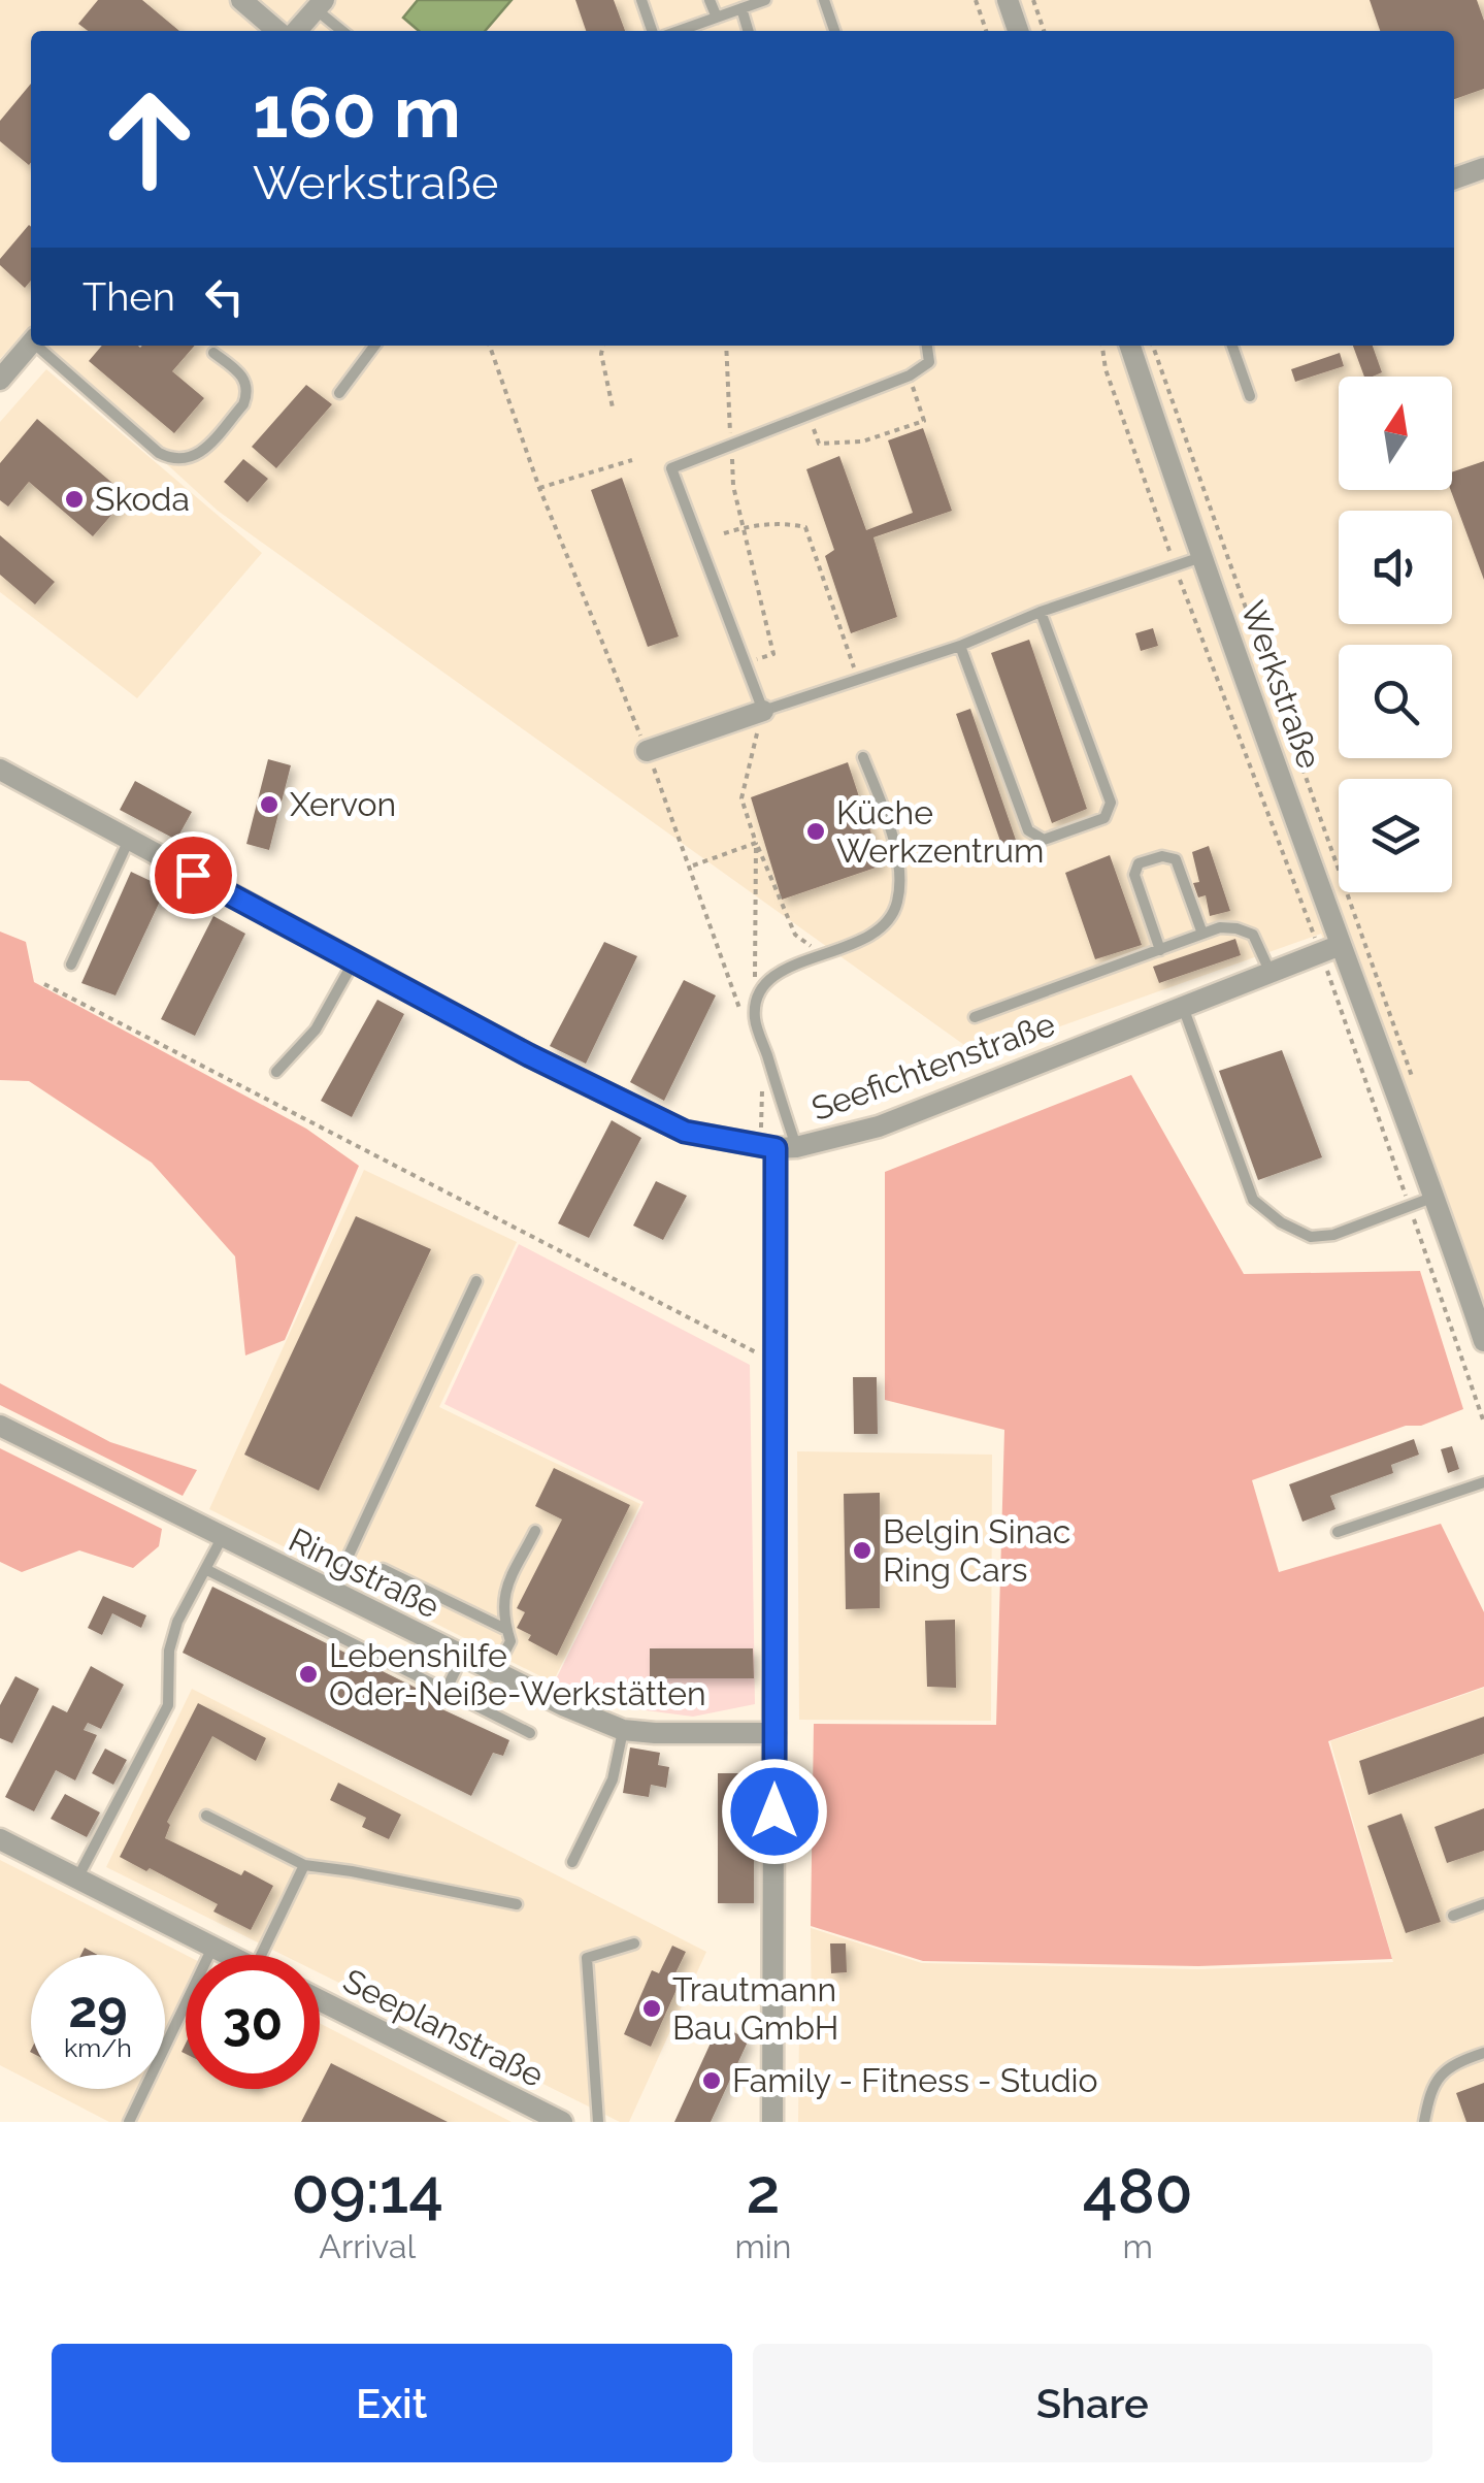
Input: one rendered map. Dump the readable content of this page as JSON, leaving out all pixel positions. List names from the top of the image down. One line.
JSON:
{"streets":{"street":["Werkstraße","Seefichtenstraße","Ringstraße","Seeplanstraße"]},"crossings":[["Werkstraße","Seefichtenstraße"]],"places":["Skoda","Xervon","Küche Werkzentrum","Belgin Sinac Ring Cars","Lebenshilfe Oder-Neiße-Werkstätten","Trautmann Bau GmbH","Family - Fitness - Studio"],"north":"top","page":{"turn":["160 m","Werkstraße"],"then":"Then","speed":"29 km/h","limit":"30","eta":["09:14","Arrival","2","min","480","m"],"buttons":["Exit","Share"]}}
